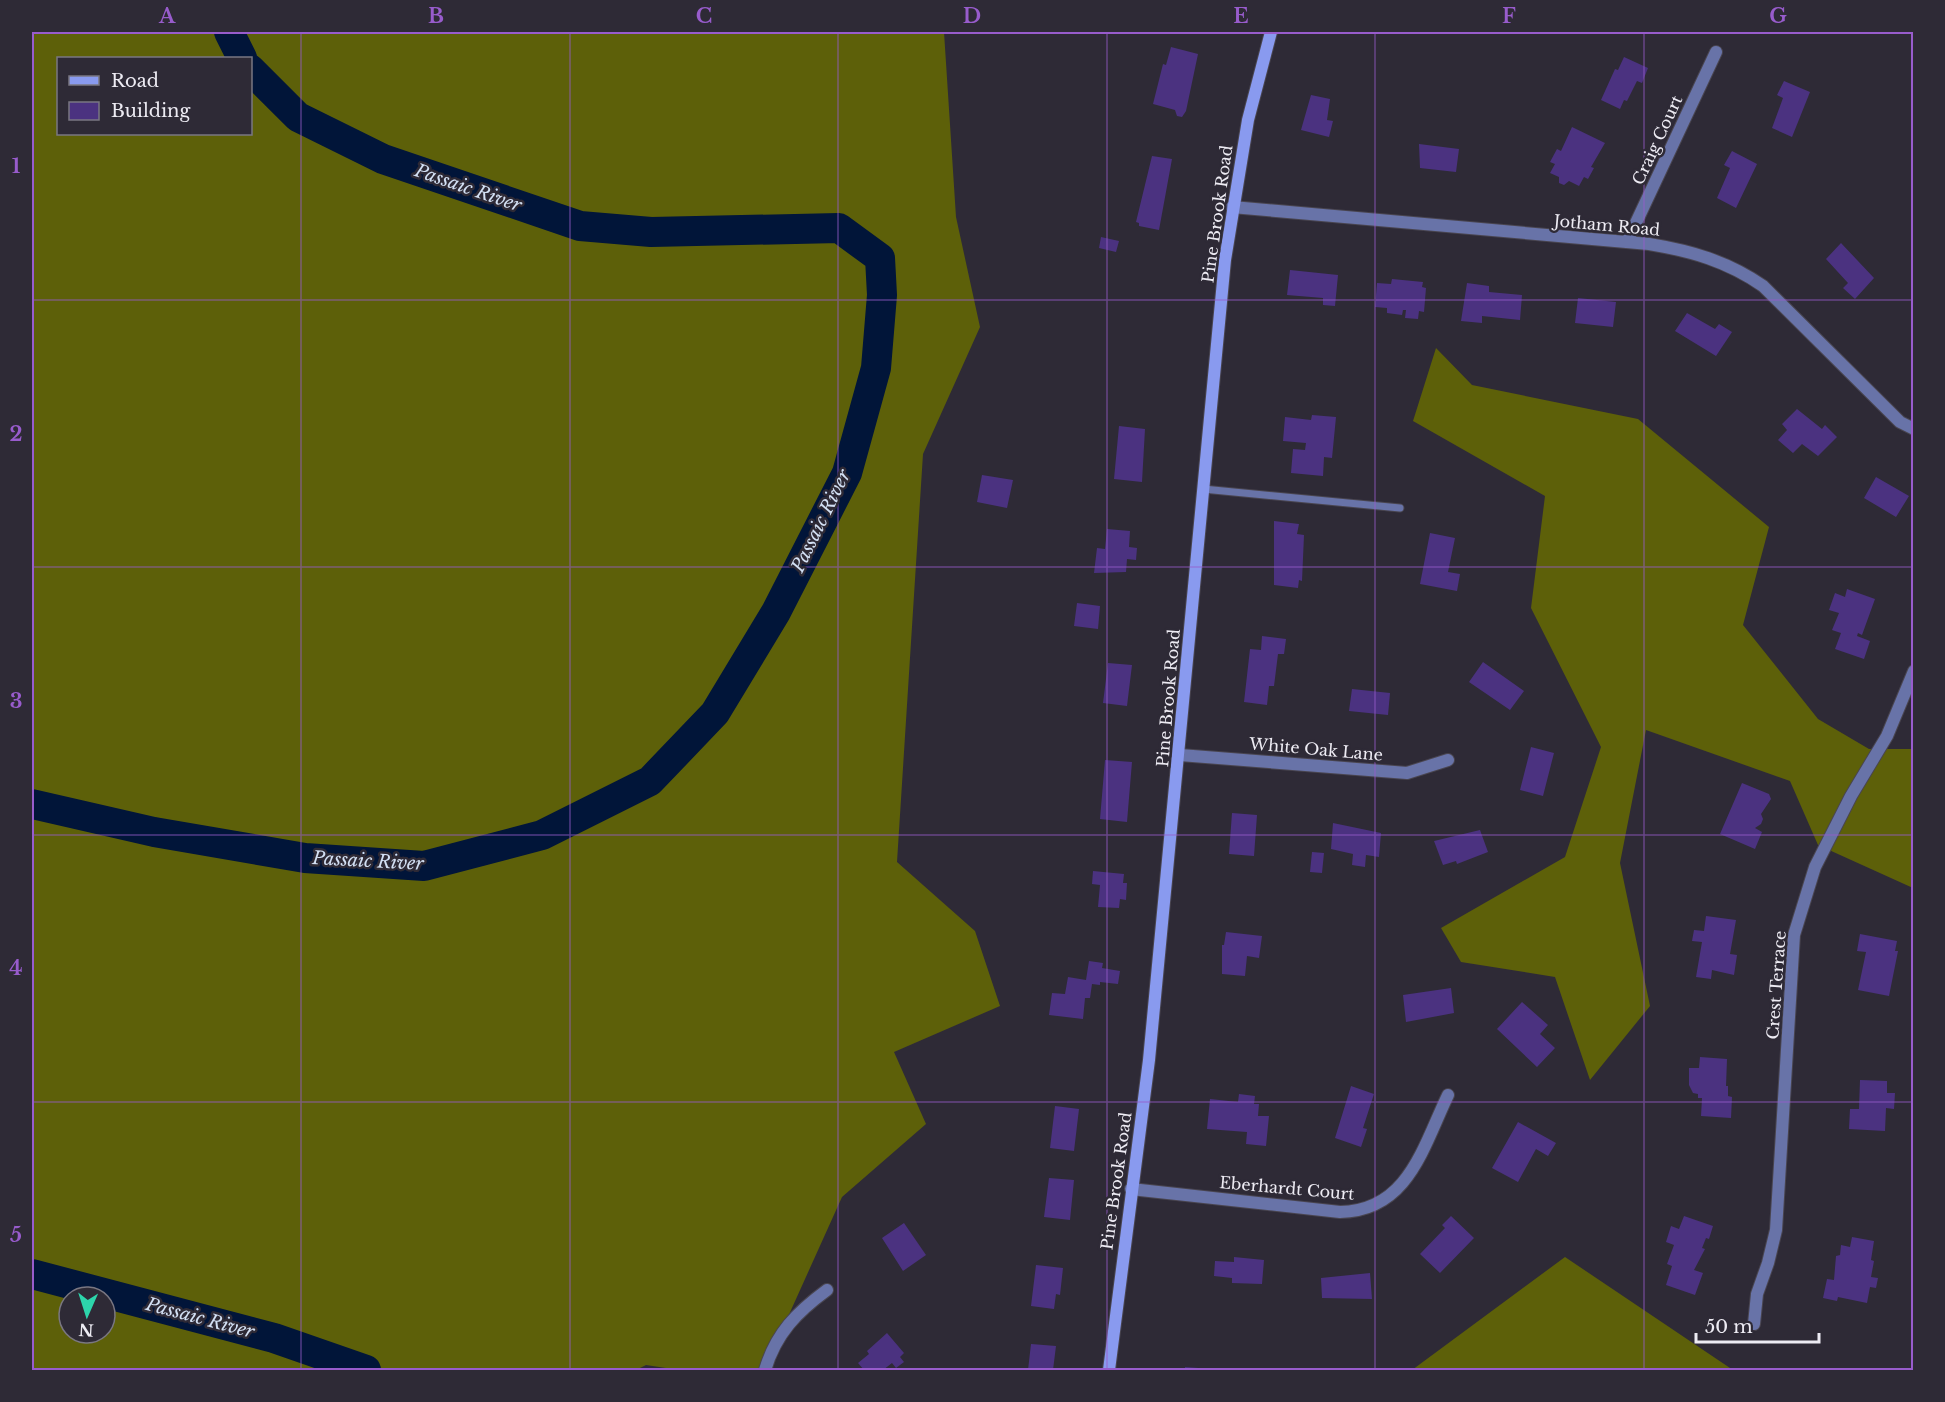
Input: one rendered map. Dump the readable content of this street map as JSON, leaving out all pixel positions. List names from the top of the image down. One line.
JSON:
{"streets":{"street":["Craig Court","Pine Brook Road","Jotham Road","White Oak Lane","Crest Terrace","Eberhardt Court"]},"crossings":[["Craig Court","Jotham Road"],["Pine Brook Road","Jotham Road"],["Pine Brook Road","White Oak Lane"],["Pine Brook Road","Eberhardt Court"]],"water":["Passaic River"],"legend":["Road","Building"],"scale_bar":"50 m","north":"bottom","grid":{"columns":["A","B","C","D","E","F","G"],"rows":["1","2","3","4","5"]}}
